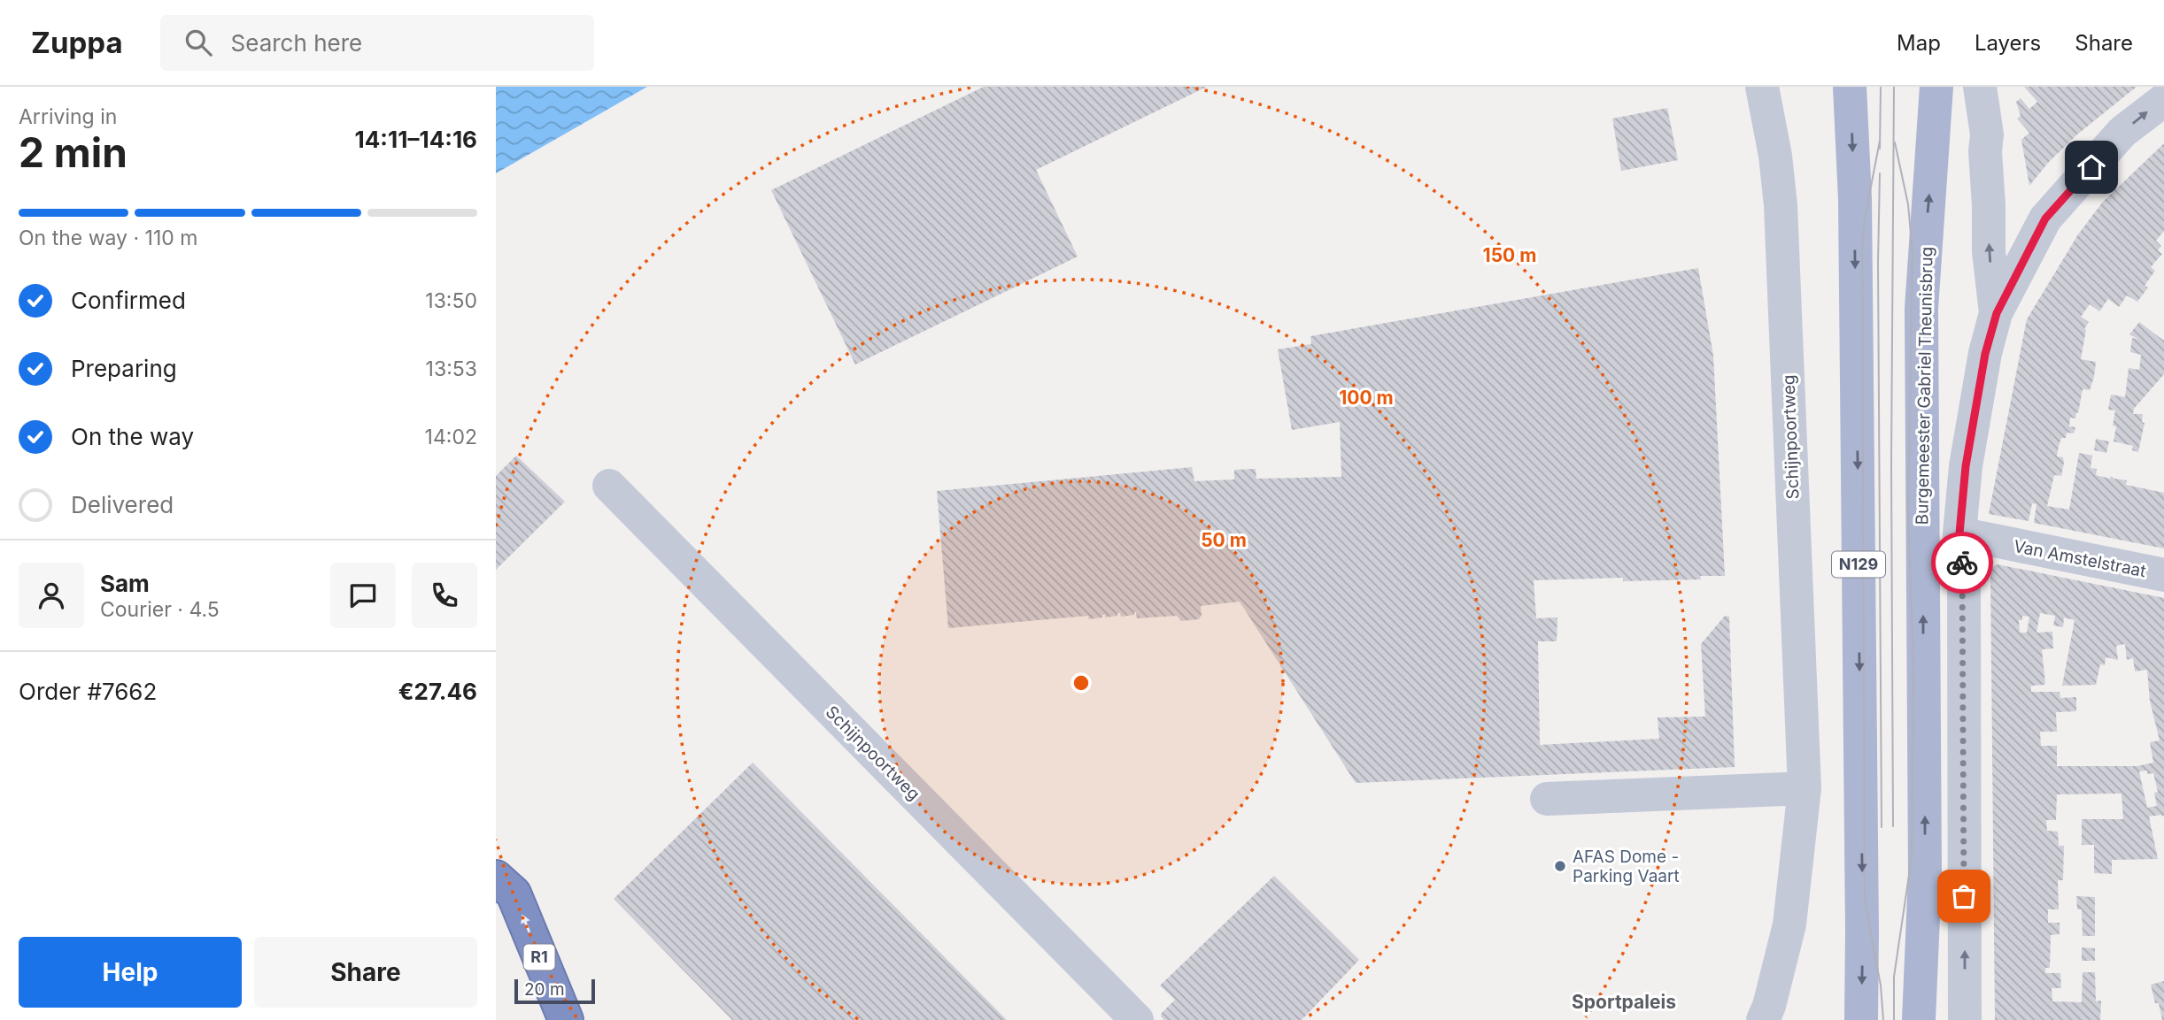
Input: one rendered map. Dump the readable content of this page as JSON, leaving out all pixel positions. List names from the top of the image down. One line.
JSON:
{"streets":{"highway":["R1"],"main road":["Burgemeester Gabriel Theunisbrug","N129"],"street":["Schijnpoortweg","Van Amstelstraat"]},"districts":["Sportpaleis"],"places":["AFAS Dome - Parking Vaart"],"scale_bar":"20 m","page":{"header":"Zuppa","search":"Search here","nav":["Map","Layers","Share"],"heading":["2 min","Arriving in","14:11–14:16"],"panel":["Sam","Courier · 4.5","Order #7662","€27.46"],"bar":"On the way · 110 m","list":[["Confirmed","13:50"],["Preparing","13:53"],["On the way","14:02"],"Delivered"],"buttons":["Help","Share"],"scale":"20 m"},"rings":["150 m","100 m","50 m"]}
